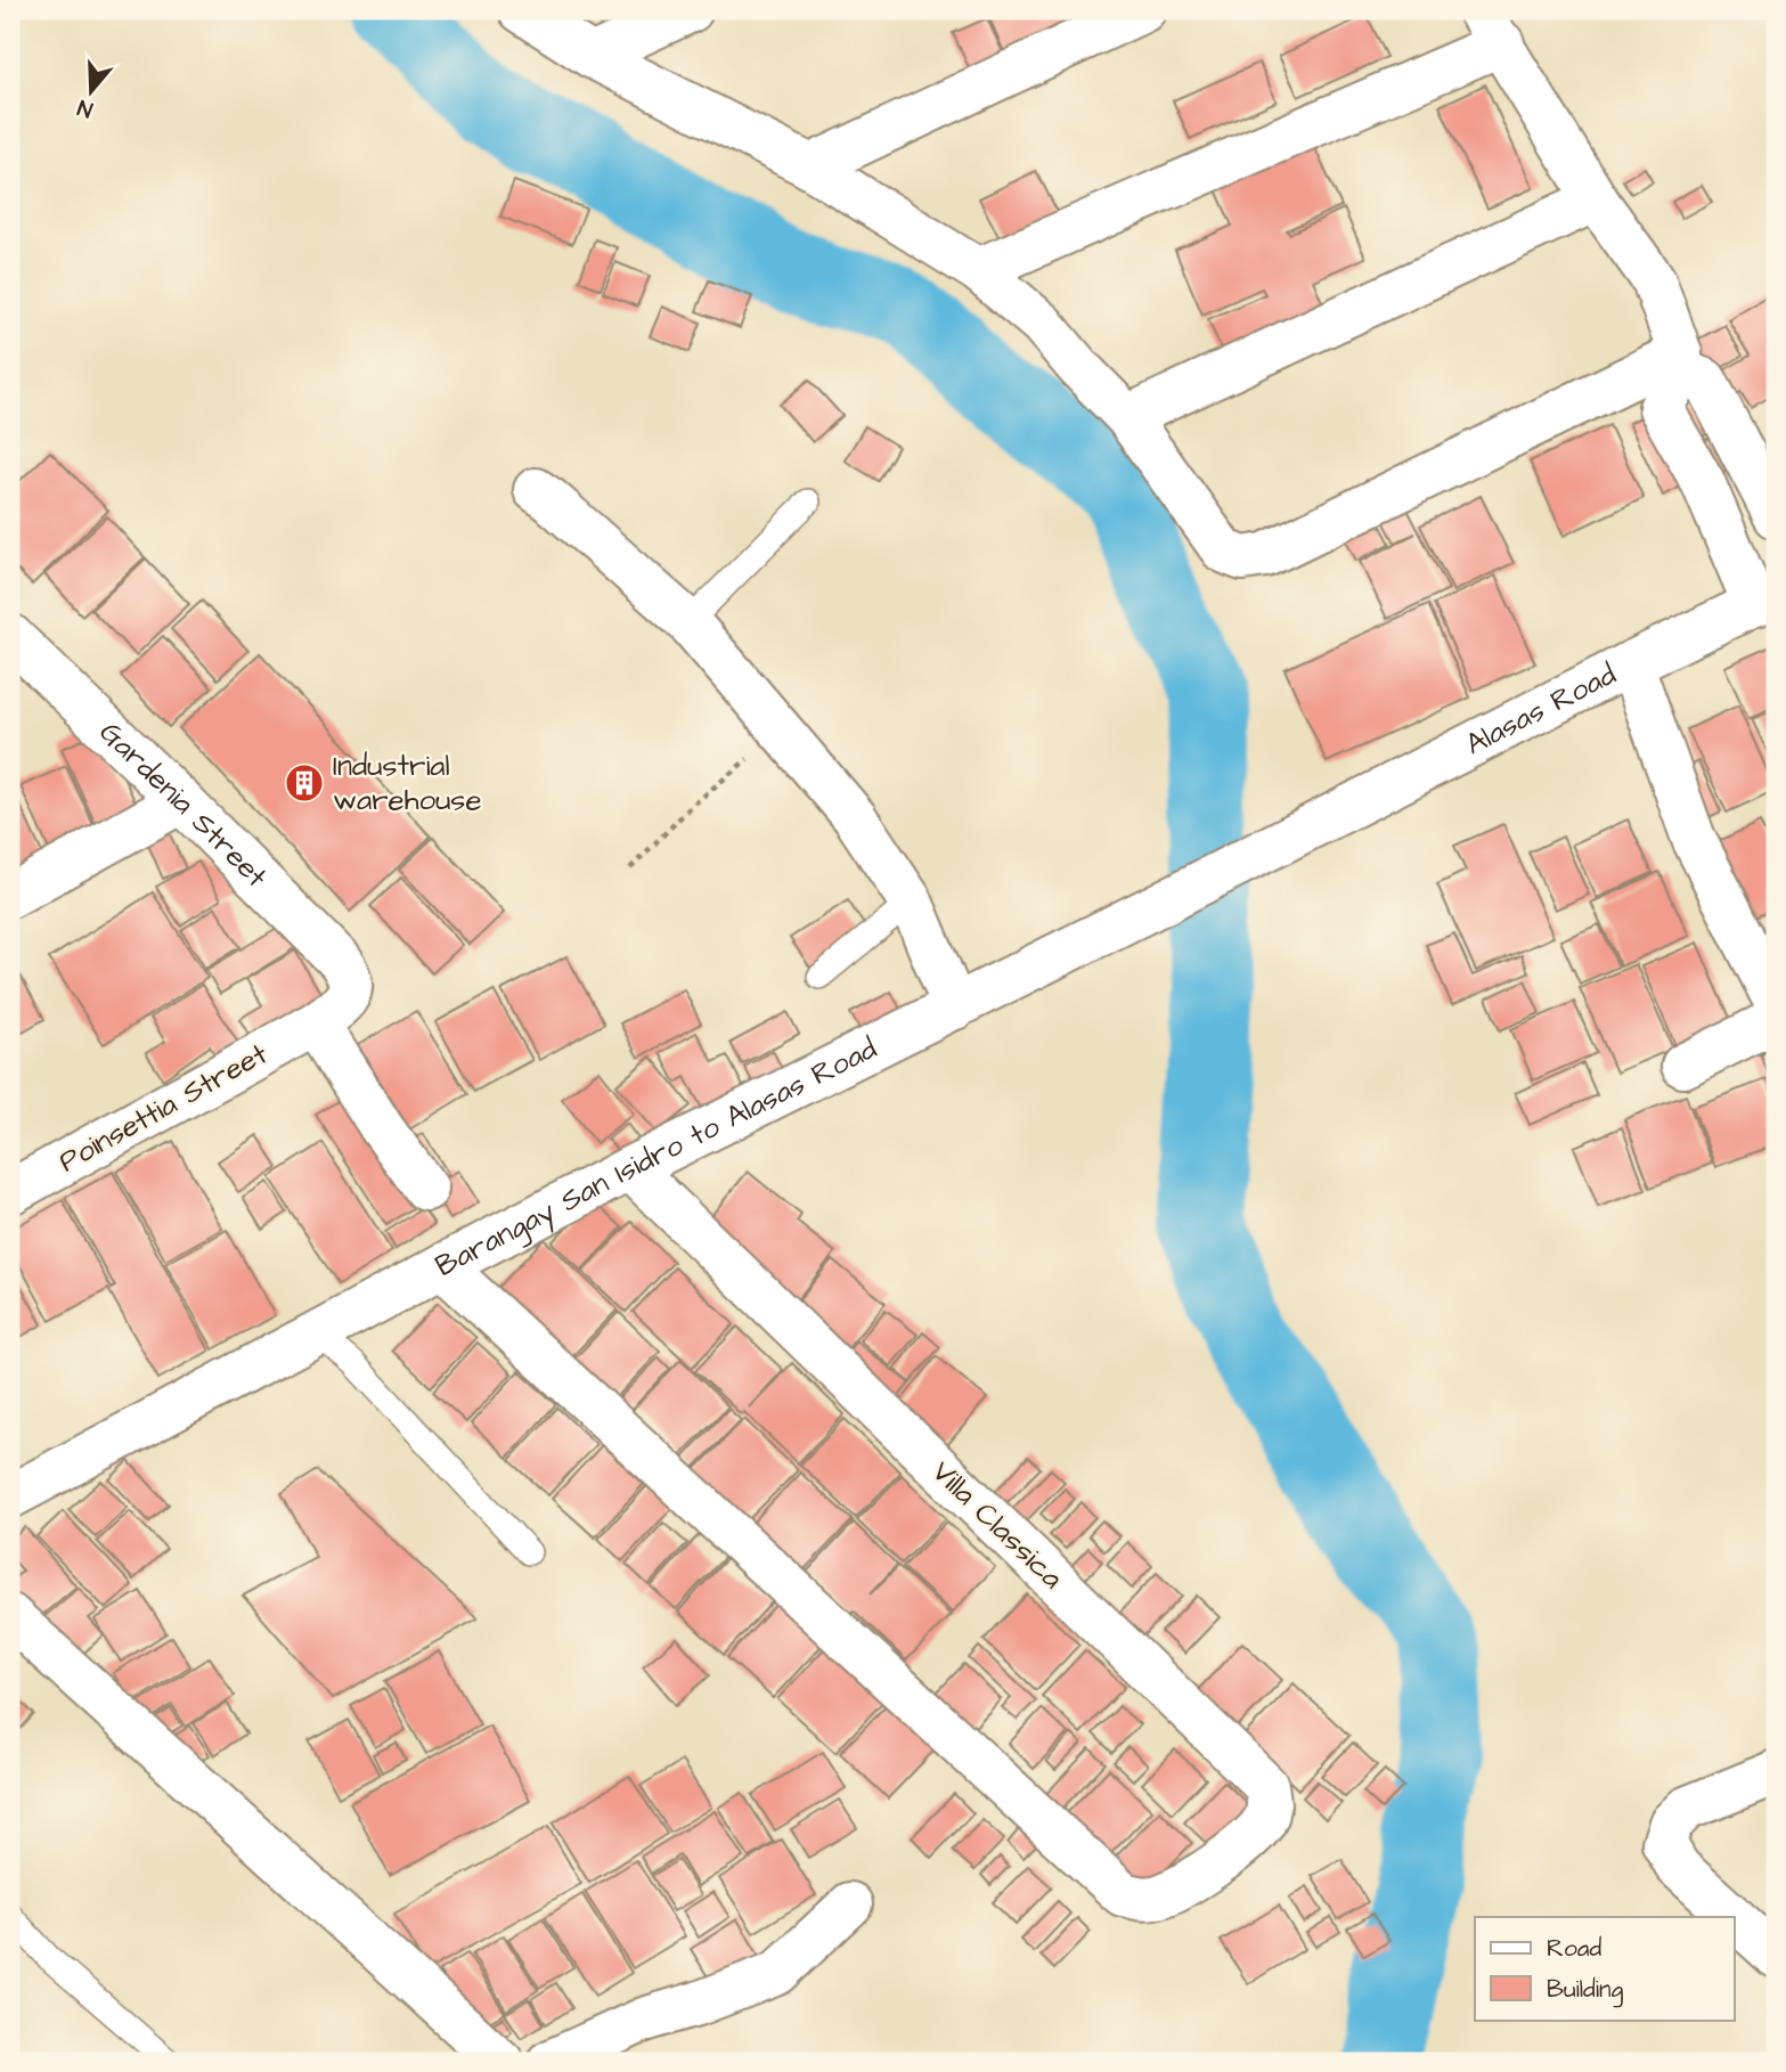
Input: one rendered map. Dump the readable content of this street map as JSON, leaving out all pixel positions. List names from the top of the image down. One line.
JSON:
{"streets":{"street":["Alasas Road","Gardenia Street","Poinsettia Street","Barangay San Isidro to Alasas Road","Villa Classica"]},"crossings":[["Alasas Road","Barangay San Isidro to Alasas Road"],["Gardenia Street","Poinsettia Street"],["Barangay San Isidro to Alasas Road","Villa Classica"]],"places":{"building":["Industrial warehouse"]},"legend":["Road","Building"],"north":"bottom"}
